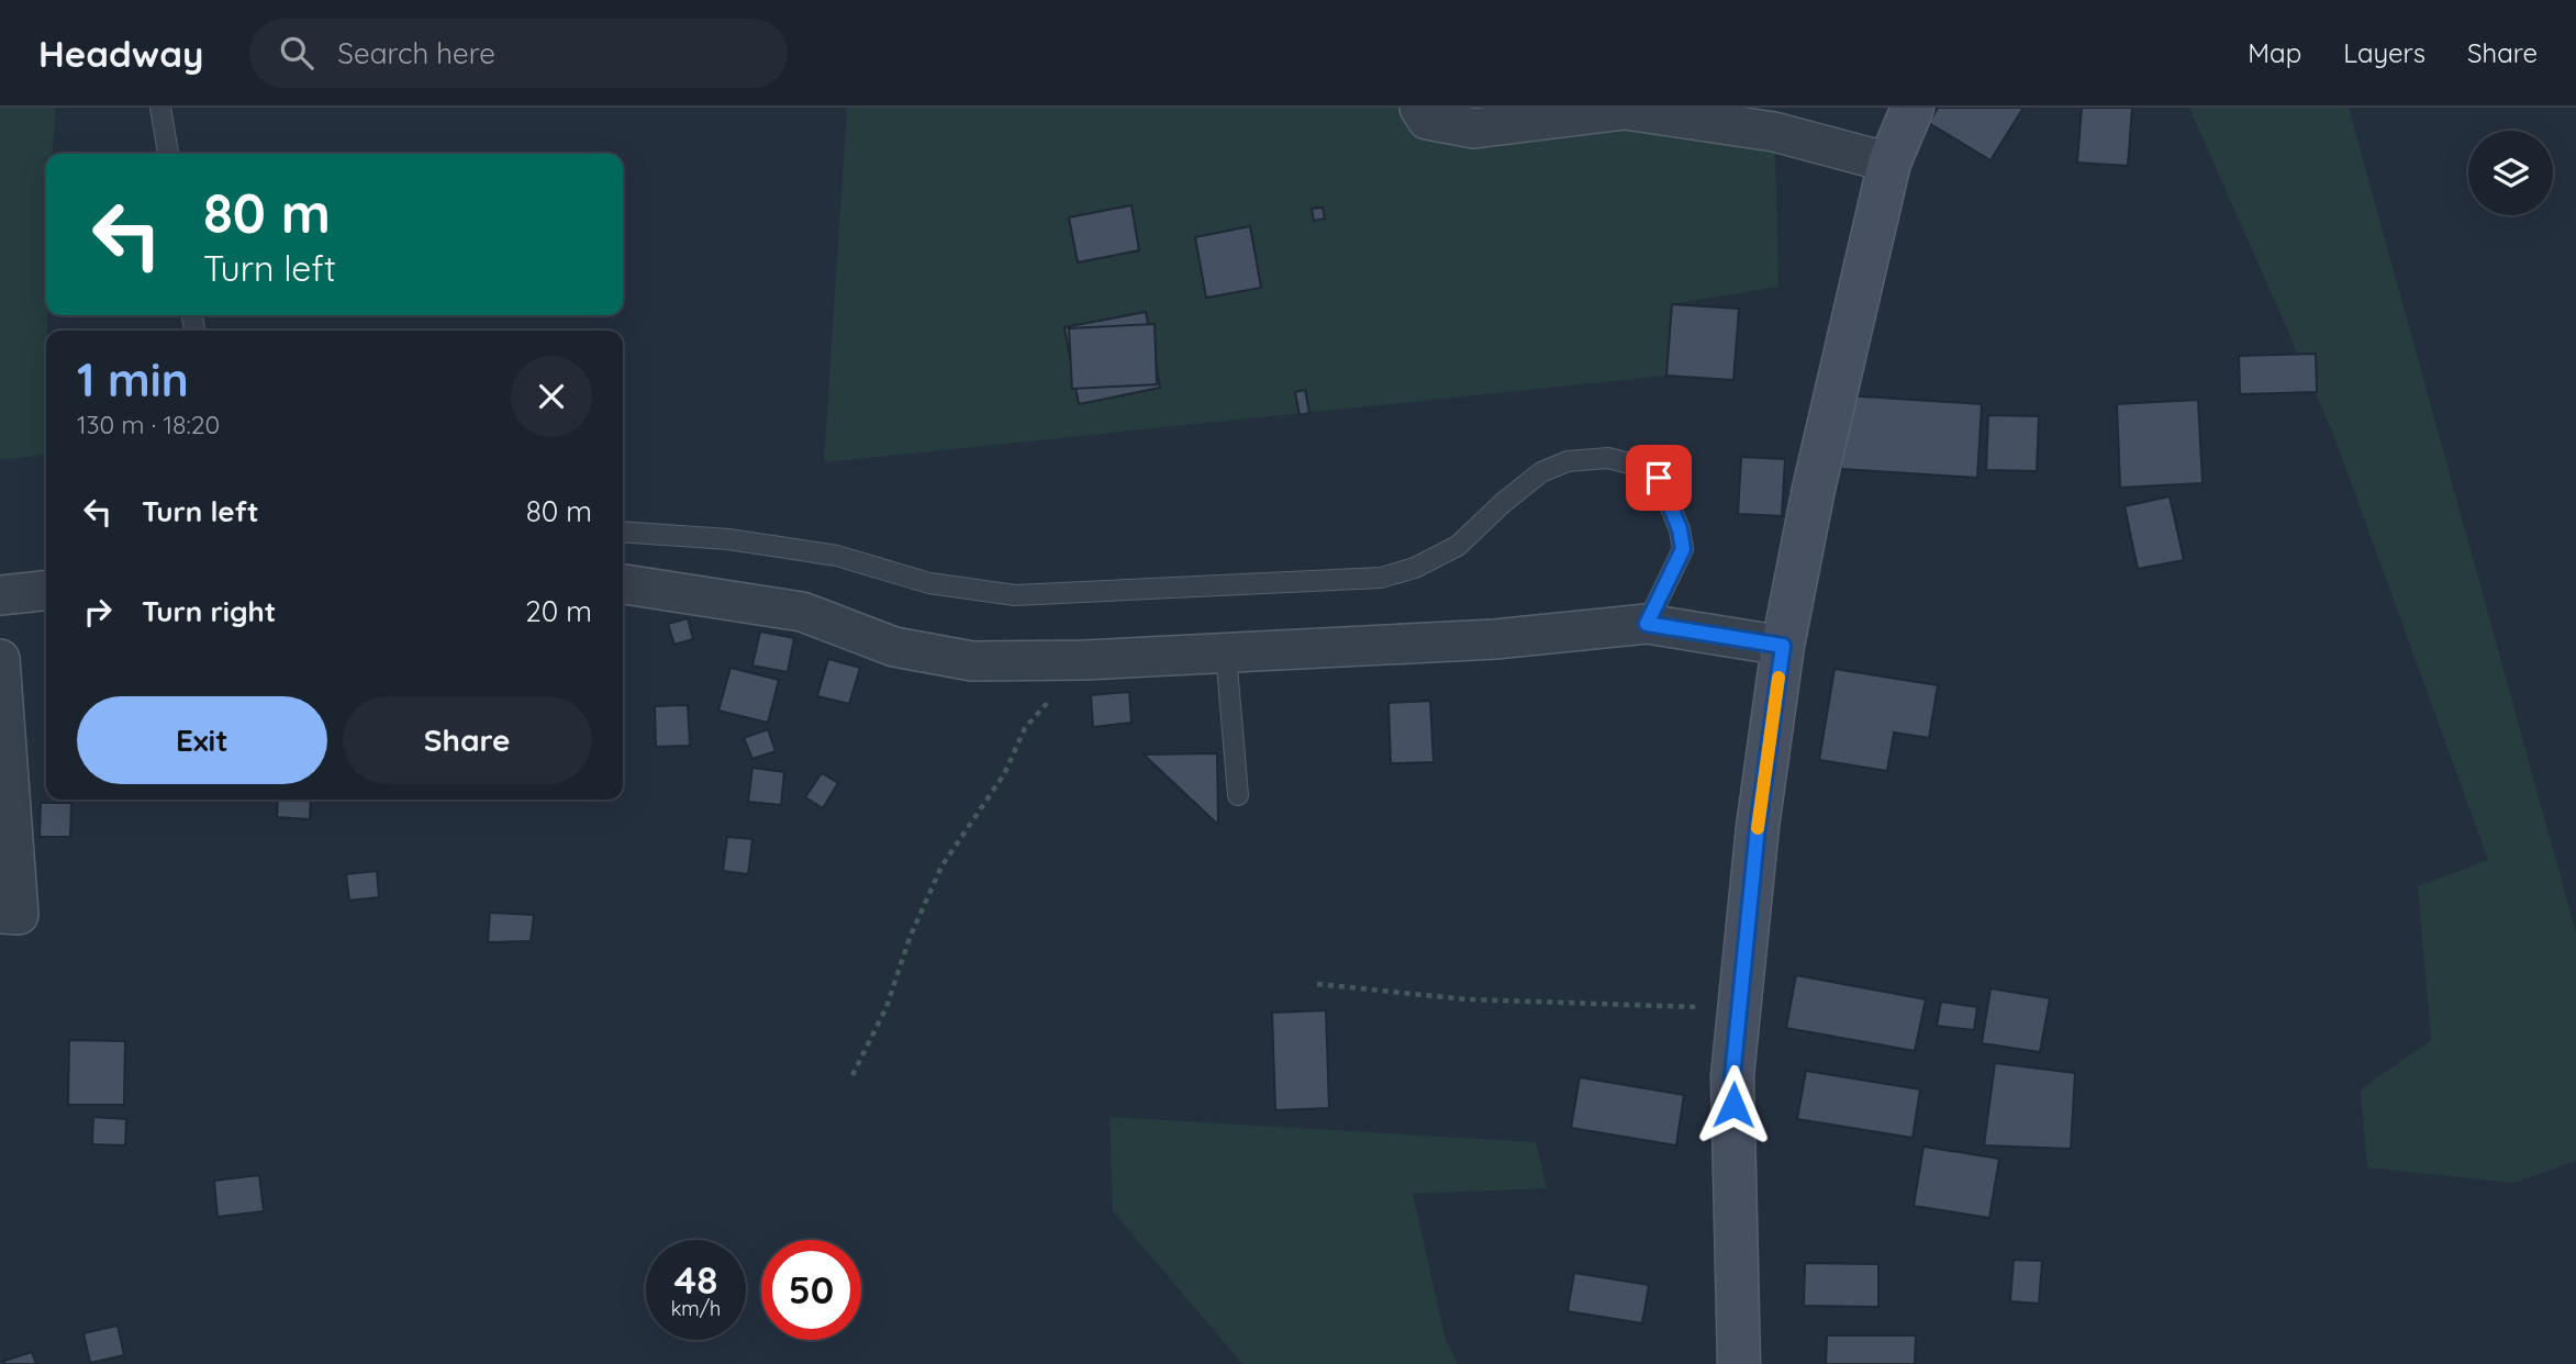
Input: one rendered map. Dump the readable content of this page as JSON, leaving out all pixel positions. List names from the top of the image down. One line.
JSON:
{"page":{"header":"Headway","search":"Search here","nav":["Map","Layers","Share"],"turn":["80 m","Turn left"],"heading":["1 min","130 m · 18:20"],"list":[{"name":"Turn left","value":"80 m"},{"name":"Turn right","value":"20 m"}],"buttons":["Exit","Share"],"speed":"48 km/h","limit":"50"}}
